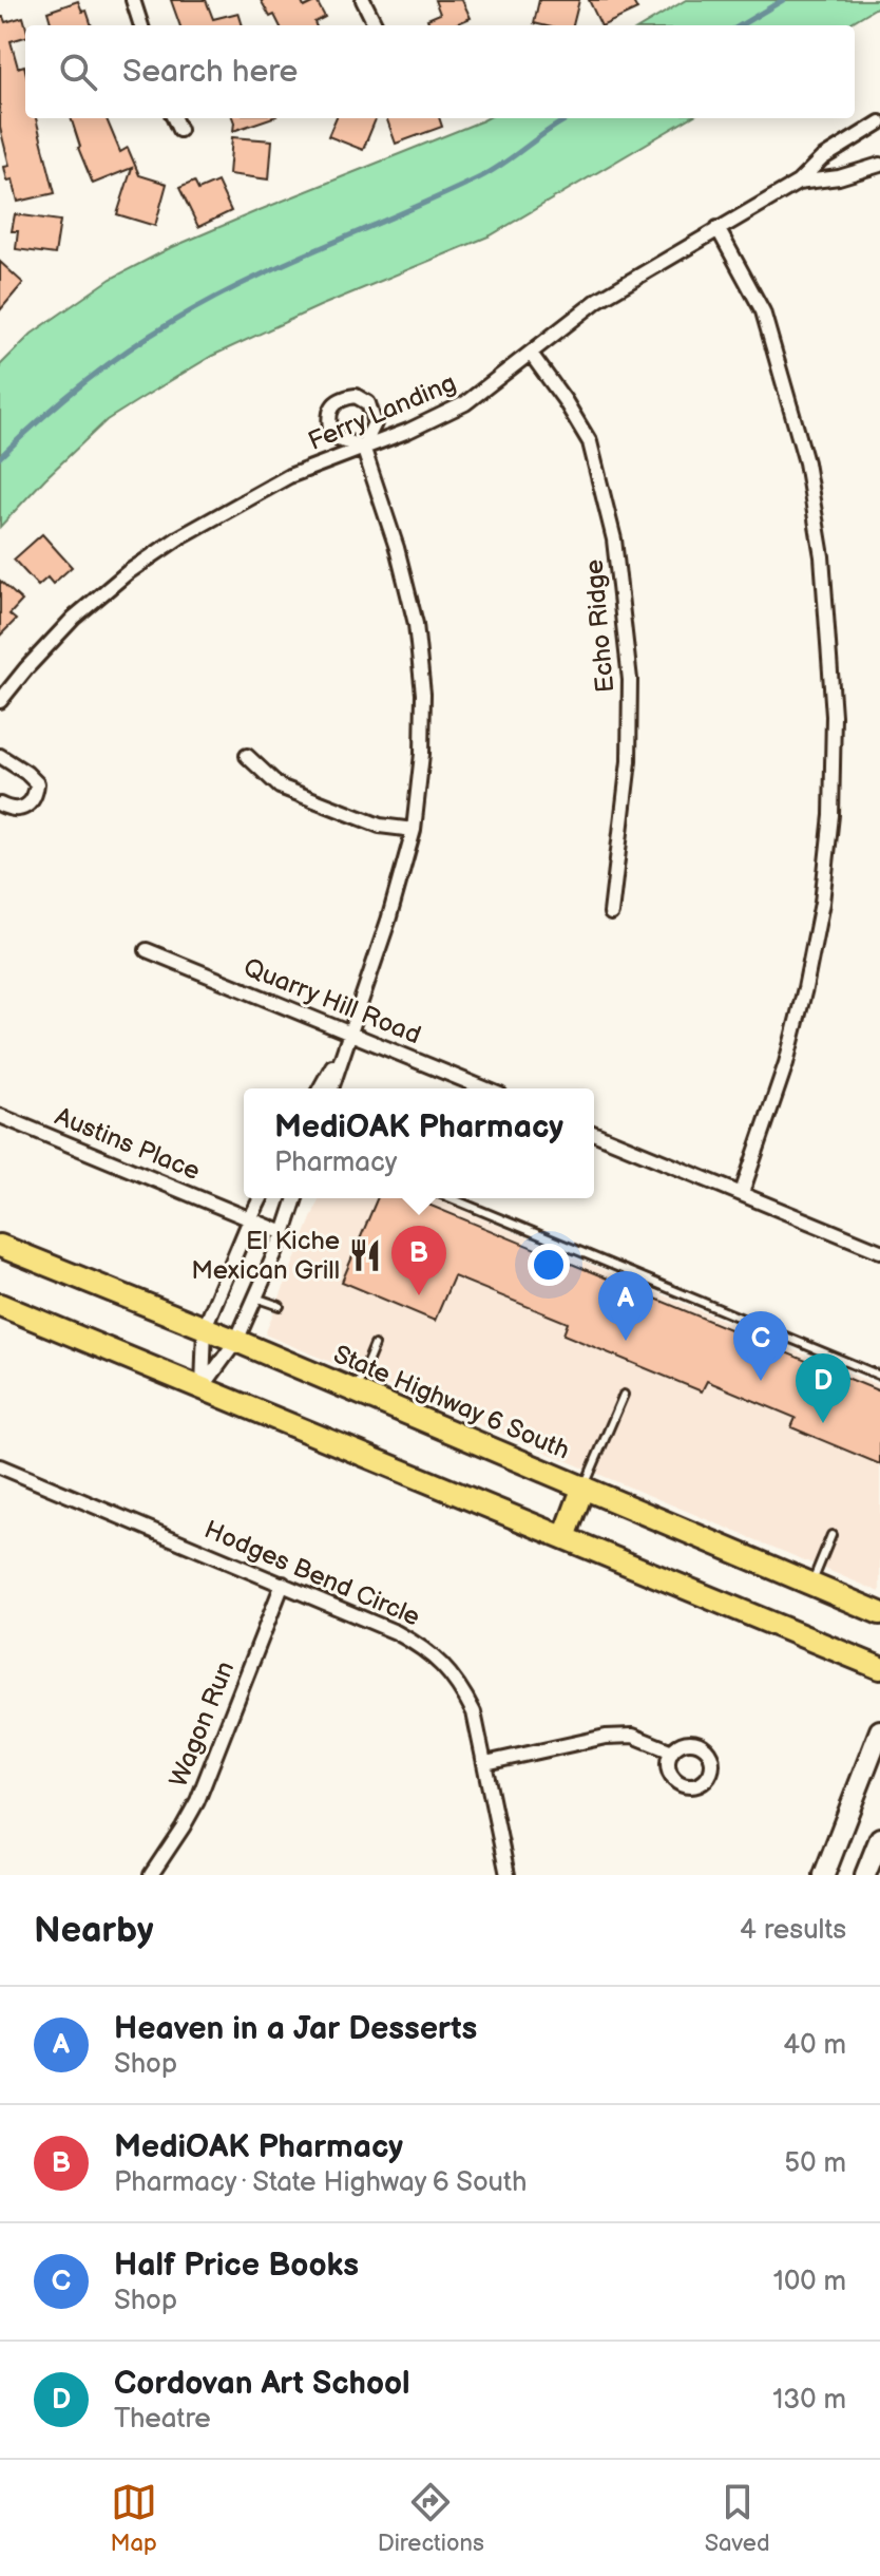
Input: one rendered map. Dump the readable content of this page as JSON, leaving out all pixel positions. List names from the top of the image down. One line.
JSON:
{"streets":{"main road":["State Highway 6 South"],"street":["Ferry Landing","Echo Ridge","Quarry Hill Road","Austins Place","Hodges Bend Circle","Wagon Run"]},"crossings":[["Ferry Landing","Echo Ridge"],["Hodges Bend Circle","Wagon Run"]],"places":{"restaurant":["El Kiche Mexican Grill"]},"page":{"search":"Search here","popup":["MediOAK Pharmacy","Pharmacy"],"pins":["B","A","C","D"],"heading":["Nearby","4 results"],"list":[{"mark":"A","name":"Heaven in a Jar Desserts","note":"Shop","value":"40 m"},{"mark":"B","name":"MediOAK Pharmacy","note":"Pharmacy · State Highway 6 South","value":"50 m"},{"mark":"C","name":"Half Price Books","note":"Shop","value":"100 m"},{"mark":"D","name":"Cordovan Art School","note":"Theatre","value":"130 m"}],"nav":["Map","Directions","Saved"]}}
